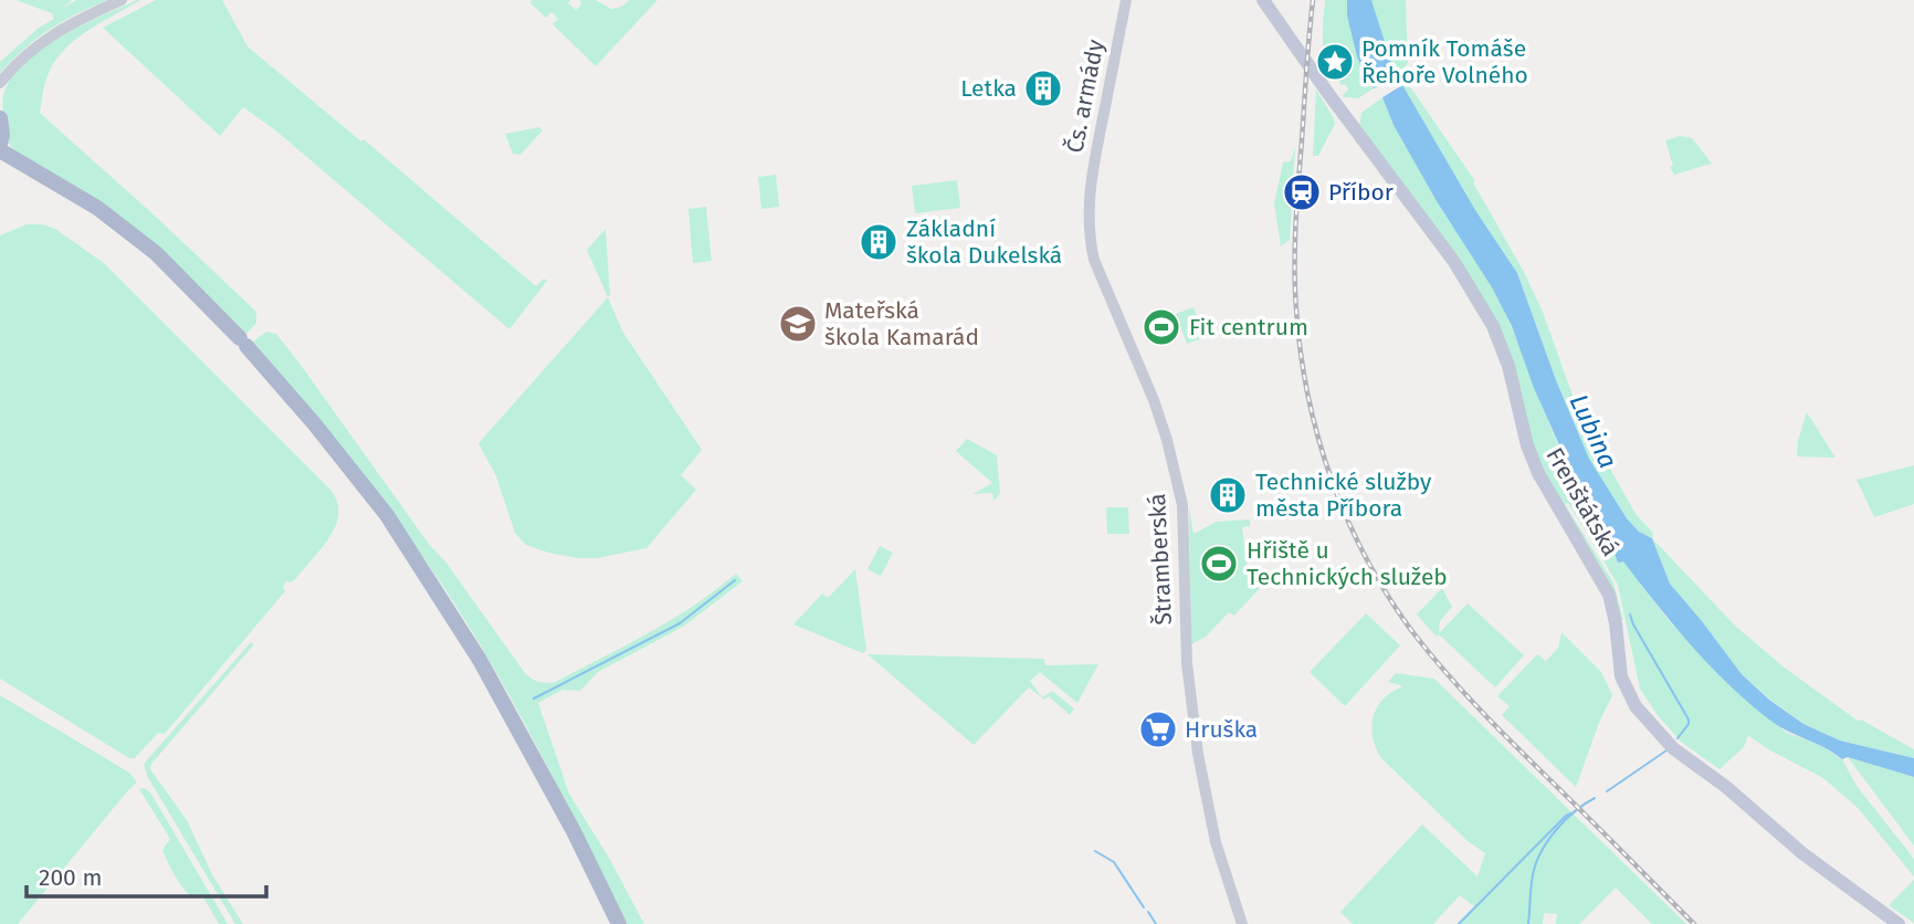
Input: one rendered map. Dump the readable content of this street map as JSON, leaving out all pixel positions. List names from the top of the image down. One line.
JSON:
{"streets":{"main road":["Frenštátská"],"street":["Čs. armády","Štramberská"]},"crossings":[["Čs. armády","Štramberská"]],"water":["Lubina"],"places":{"place":["Pomník Tomáše Řehoře Volného"],"building":["Letka","Základní škola Dukelská","Technické služby města Příbora"],"station":["Příbor"],"school or university":["Mateřská škola Kamarád"],"sports":["Fit centrum","Hřiště u Technických služeb"],"supermarket":["Hruška"]},"scale_bar":"200 m"}
